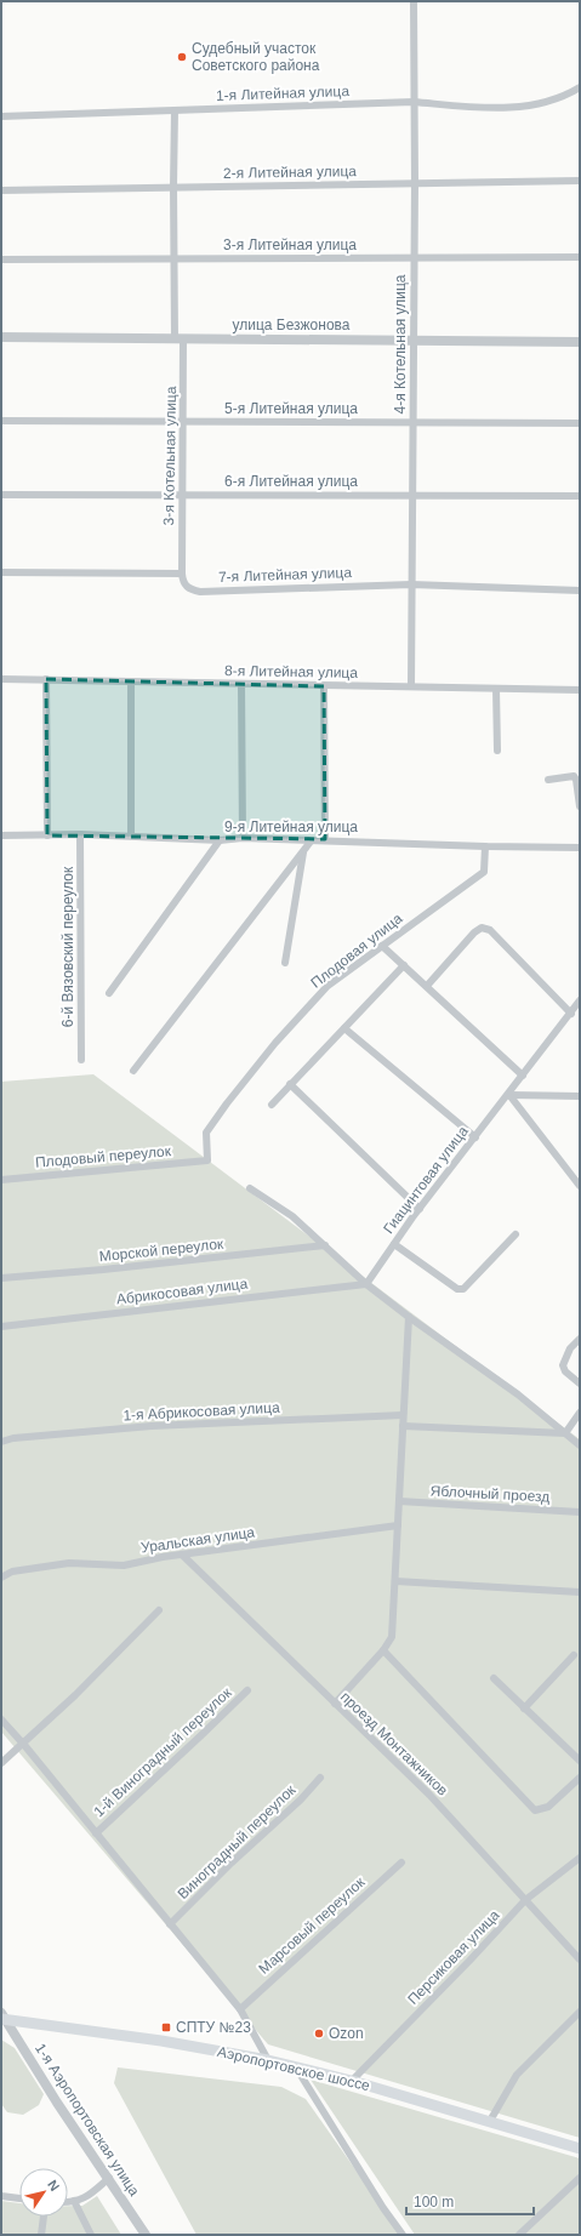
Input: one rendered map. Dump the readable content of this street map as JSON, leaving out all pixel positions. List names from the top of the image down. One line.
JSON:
{"streets":{"main road":["Аэропортовское шоссе"],"street":["1-я Литейная улица","2-я Литейная улица","3-я Литейная улица","улица Безжонова","4-я Котельная улица","5-я Литейная улица","3-я Котельная улица","6-я Литейная улица","7-я Литейная улица","8-я Литейная улица","9-я Литейная улица","6-й Вязовский переулок","Плодовая улица","Плодовый переулок","Гиацинтовая улица","Морской переулок","Абрикосовая улица","1-я Абрикосовая улица","Яблочный проезд","Уральская улица","проезд Монтажников","1-й Виноградный переулок","Виноградный переулок","Марсовый переулок","Персиковая улица","1-я Аэропортовская улица"]},"crossings":[["1-я Литейная улица","4-я Котельная улица"],["1-я Литейная улица","3-я Котельная улица"],["2-я Литейная улица","4-я Котельная улица"],["2-я Литейная улица","3-я Котельная улица"],["3-я Литейная улица","4-я Котельная улица"],["3-я Литейная улица","3-я Котельная улица"],["улица Безжонова","4-я Котельная улица"],["улица Безжонова","3-я Котельная улица"],["4-я Котельная улица","5-я Литейная улица"],["4-я Котельная улица","6-я Литейная улица"],["4-я Котельная улица","7-я Литейная улица"],["4-я Котельная улица","8-я Литейная улица"],["5-я Литейная улица","3-я Котельная улица"],["3-я Котельная улица","6-я Литейная улица"],["3-я Котельная улица","7-я Литейная улица"],["9-я Литейная улица","6-й Вязовский переулок"],["9-я Литейная улица","Плодовая улица"],["Плодовая улица","Плодовый переулок"],["Гиацинтовая улица","Абрикосовая улица"],["Уральская улица","проезд Монтажников"],["проезд Монтажников","Персиковая улица"],["Персиковая улица","Аэропортовское шоссе"],["Аэропортовское шоссе","1-я Аэропортовская улица"]],"places":{"other":["Судебный участок Советского района","Ozon"],"transit":["СПТУ №23"]},"scale_bar":"100 m","north":"top right"}
